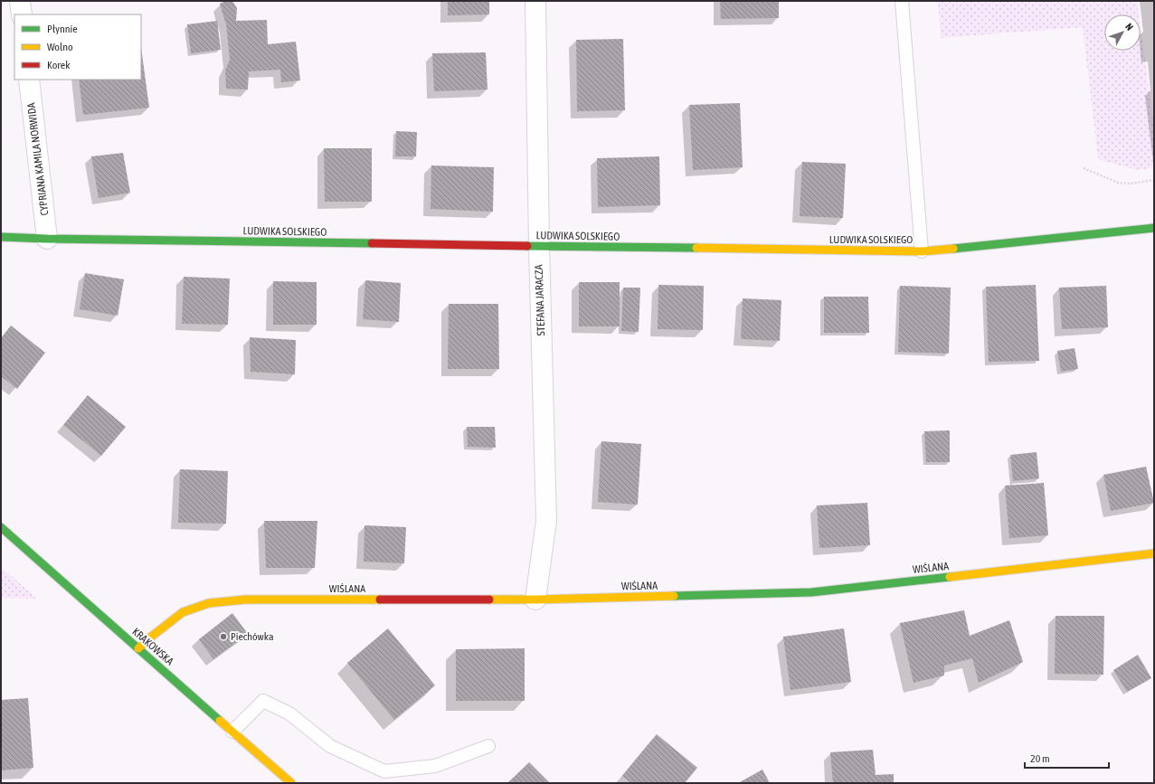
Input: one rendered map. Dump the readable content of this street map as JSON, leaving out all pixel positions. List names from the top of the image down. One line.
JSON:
{"streets":{"street":["CYPRIANA KAMILA NORWIDA","LUDWIKA SOLSKIEGO","STEFANA JARACZA","WIŚLANA","KRAKOWSKA"]},"crossings":[["CYPRIANA KAMILA NORWIDA","LUDWIKA SOLSKIEGO"],["LUDWIKA SOLSKIEGO","STEFANA JARACZA"],["STEFANA JARACZA","WIŚLANA"],["WIŚLANA","KRAKOWSKA"]],"places":["Piechówka"],"legend":["Płynnie","Wolno","Korek"],"scale_bar":"20 m","north":"top right"}
